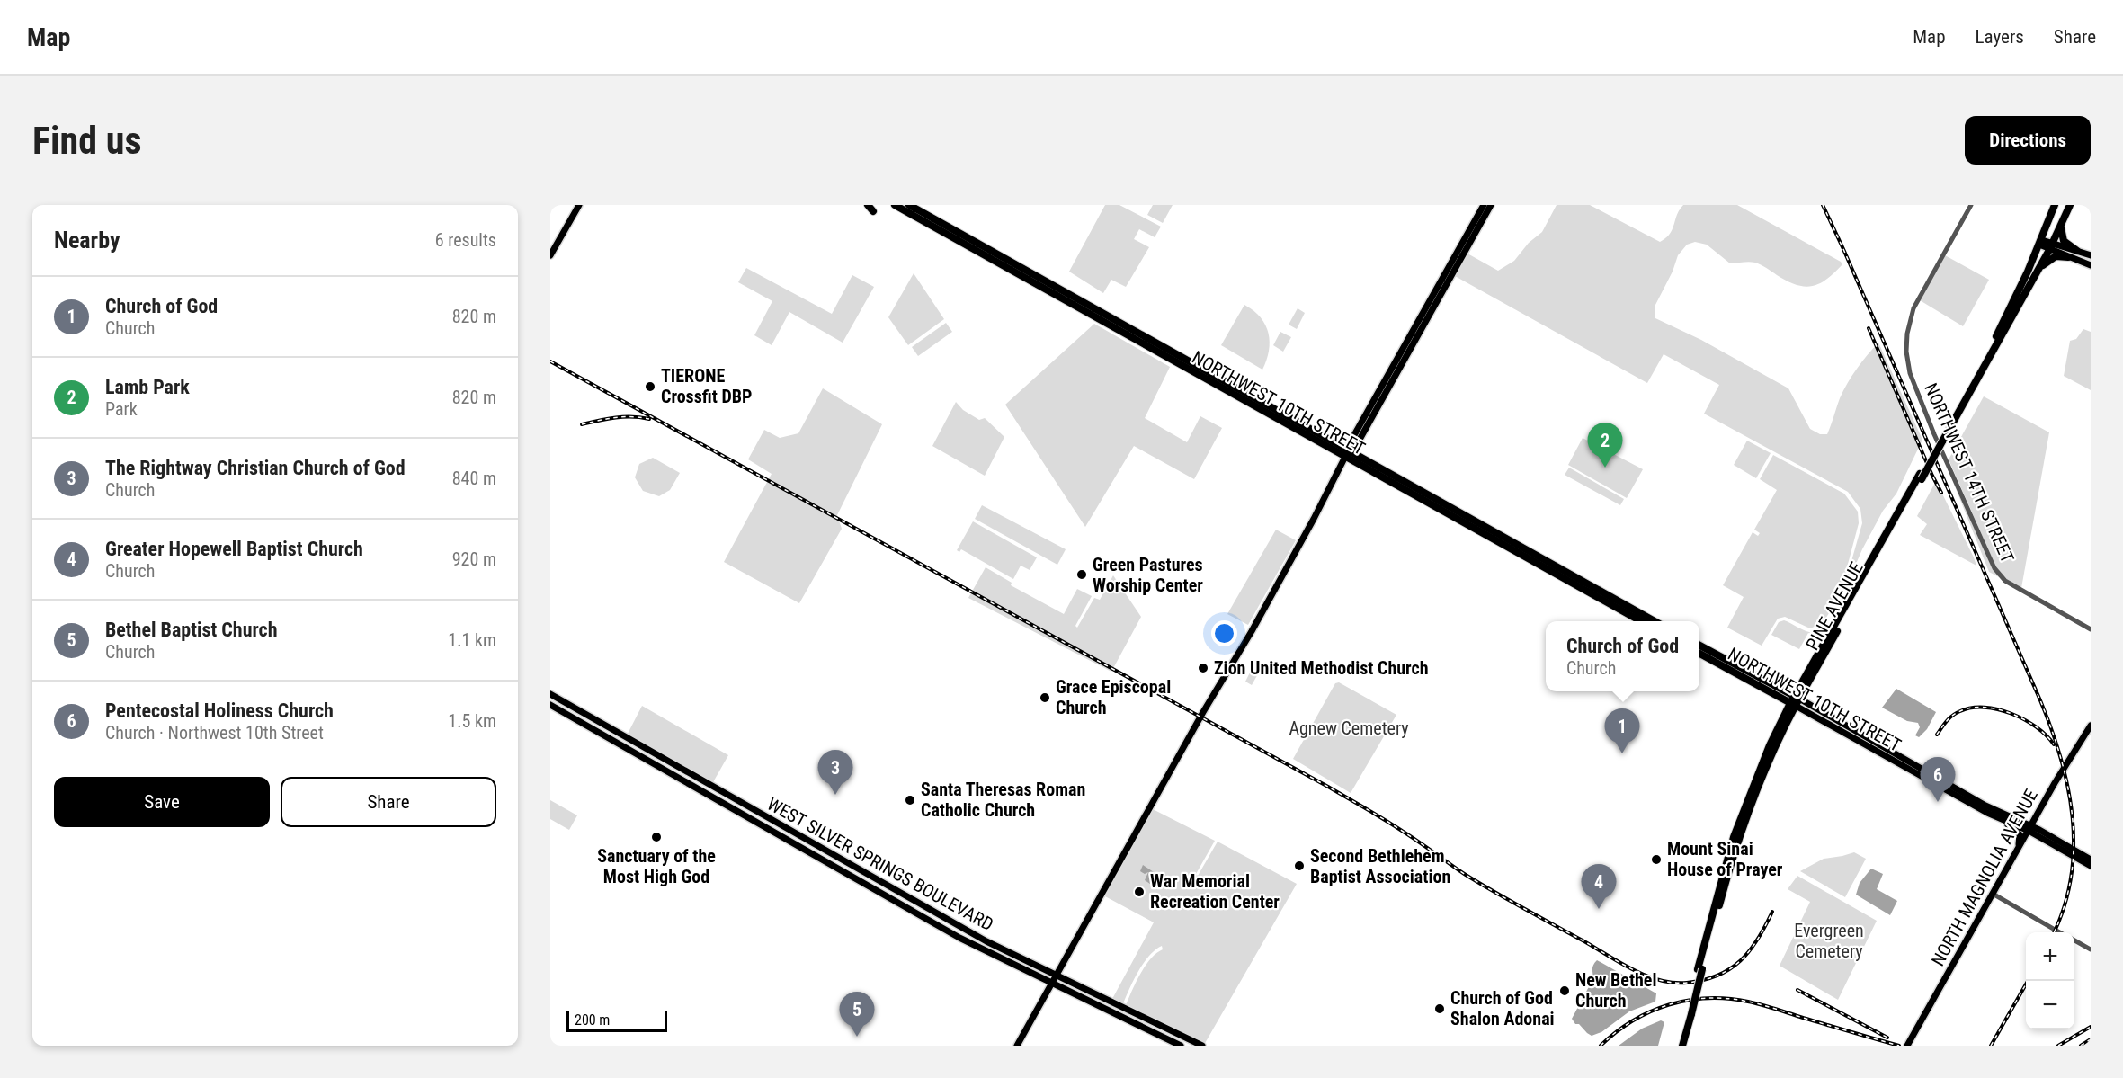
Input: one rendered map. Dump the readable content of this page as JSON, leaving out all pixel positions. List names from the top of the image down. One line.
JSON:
{"streets":{"highway":["NORTHWEST 10TH STREET","PINE AVENUE"],"main road":["WEST SILVER SPRINGS BOULEVARD","NORTH MAGNOLIA AVENUE"],"street":["NORTHWEST 14TH STREET"]},"crossings":[["NORTHWEST 10TH STREET","PINE AVENUE"],["NORTHWEST 10TH STREET","NORTH MAGNOLIA AVENUE"]],"parks":["Agnew Cemetery","Evergreen Cemetery"],"places":["TIERONE Crossfit DBP","Green Pastures Worship Center","Zion United Methodist Church","Grace Episcopal Church","Santa Theresas Roman Catholic Church","Sanctuary of the Most High God","Mount Sinai House of Prayer","Second Bethlehem Baptist Association","War Memorial Recreation Center","New Bethel Church","Church of God Shalon Adonai"],"scale_bar":"200 m","page":{"header":"Map","nav":["Map","Layers","Share"],"buttons":["Directions",["Save","Share"]],"title":"Find us","heading":["Nearby","6 results"],"list":[{"mark":"1","name":"Church of God","note":"Church","value":"820 m"},{"mark":"2","name":"Lamb Park","note":"Park","value":"820 m"},{"mark":"3","name":"The Rightway Christian Church of God","note":"Church","value":"840 m"},{"mark":"4","name":"Greater Hopewell Baptist Church","note":"Church","value":"920 m"},{"mark":"5","name":"Bethel Baptist Church","note":"Church","value":"1.1 km"},{"mark":"6","name":"Pentecostal Holiness Church","note":"Church · Northwest 10th Street","value":"1.5 km"}],"pins":["2","1","3","6","4","5"],"popup":["Church of God","Church"],"map_buttons":["+","−"],"scale":"200 m"}}
